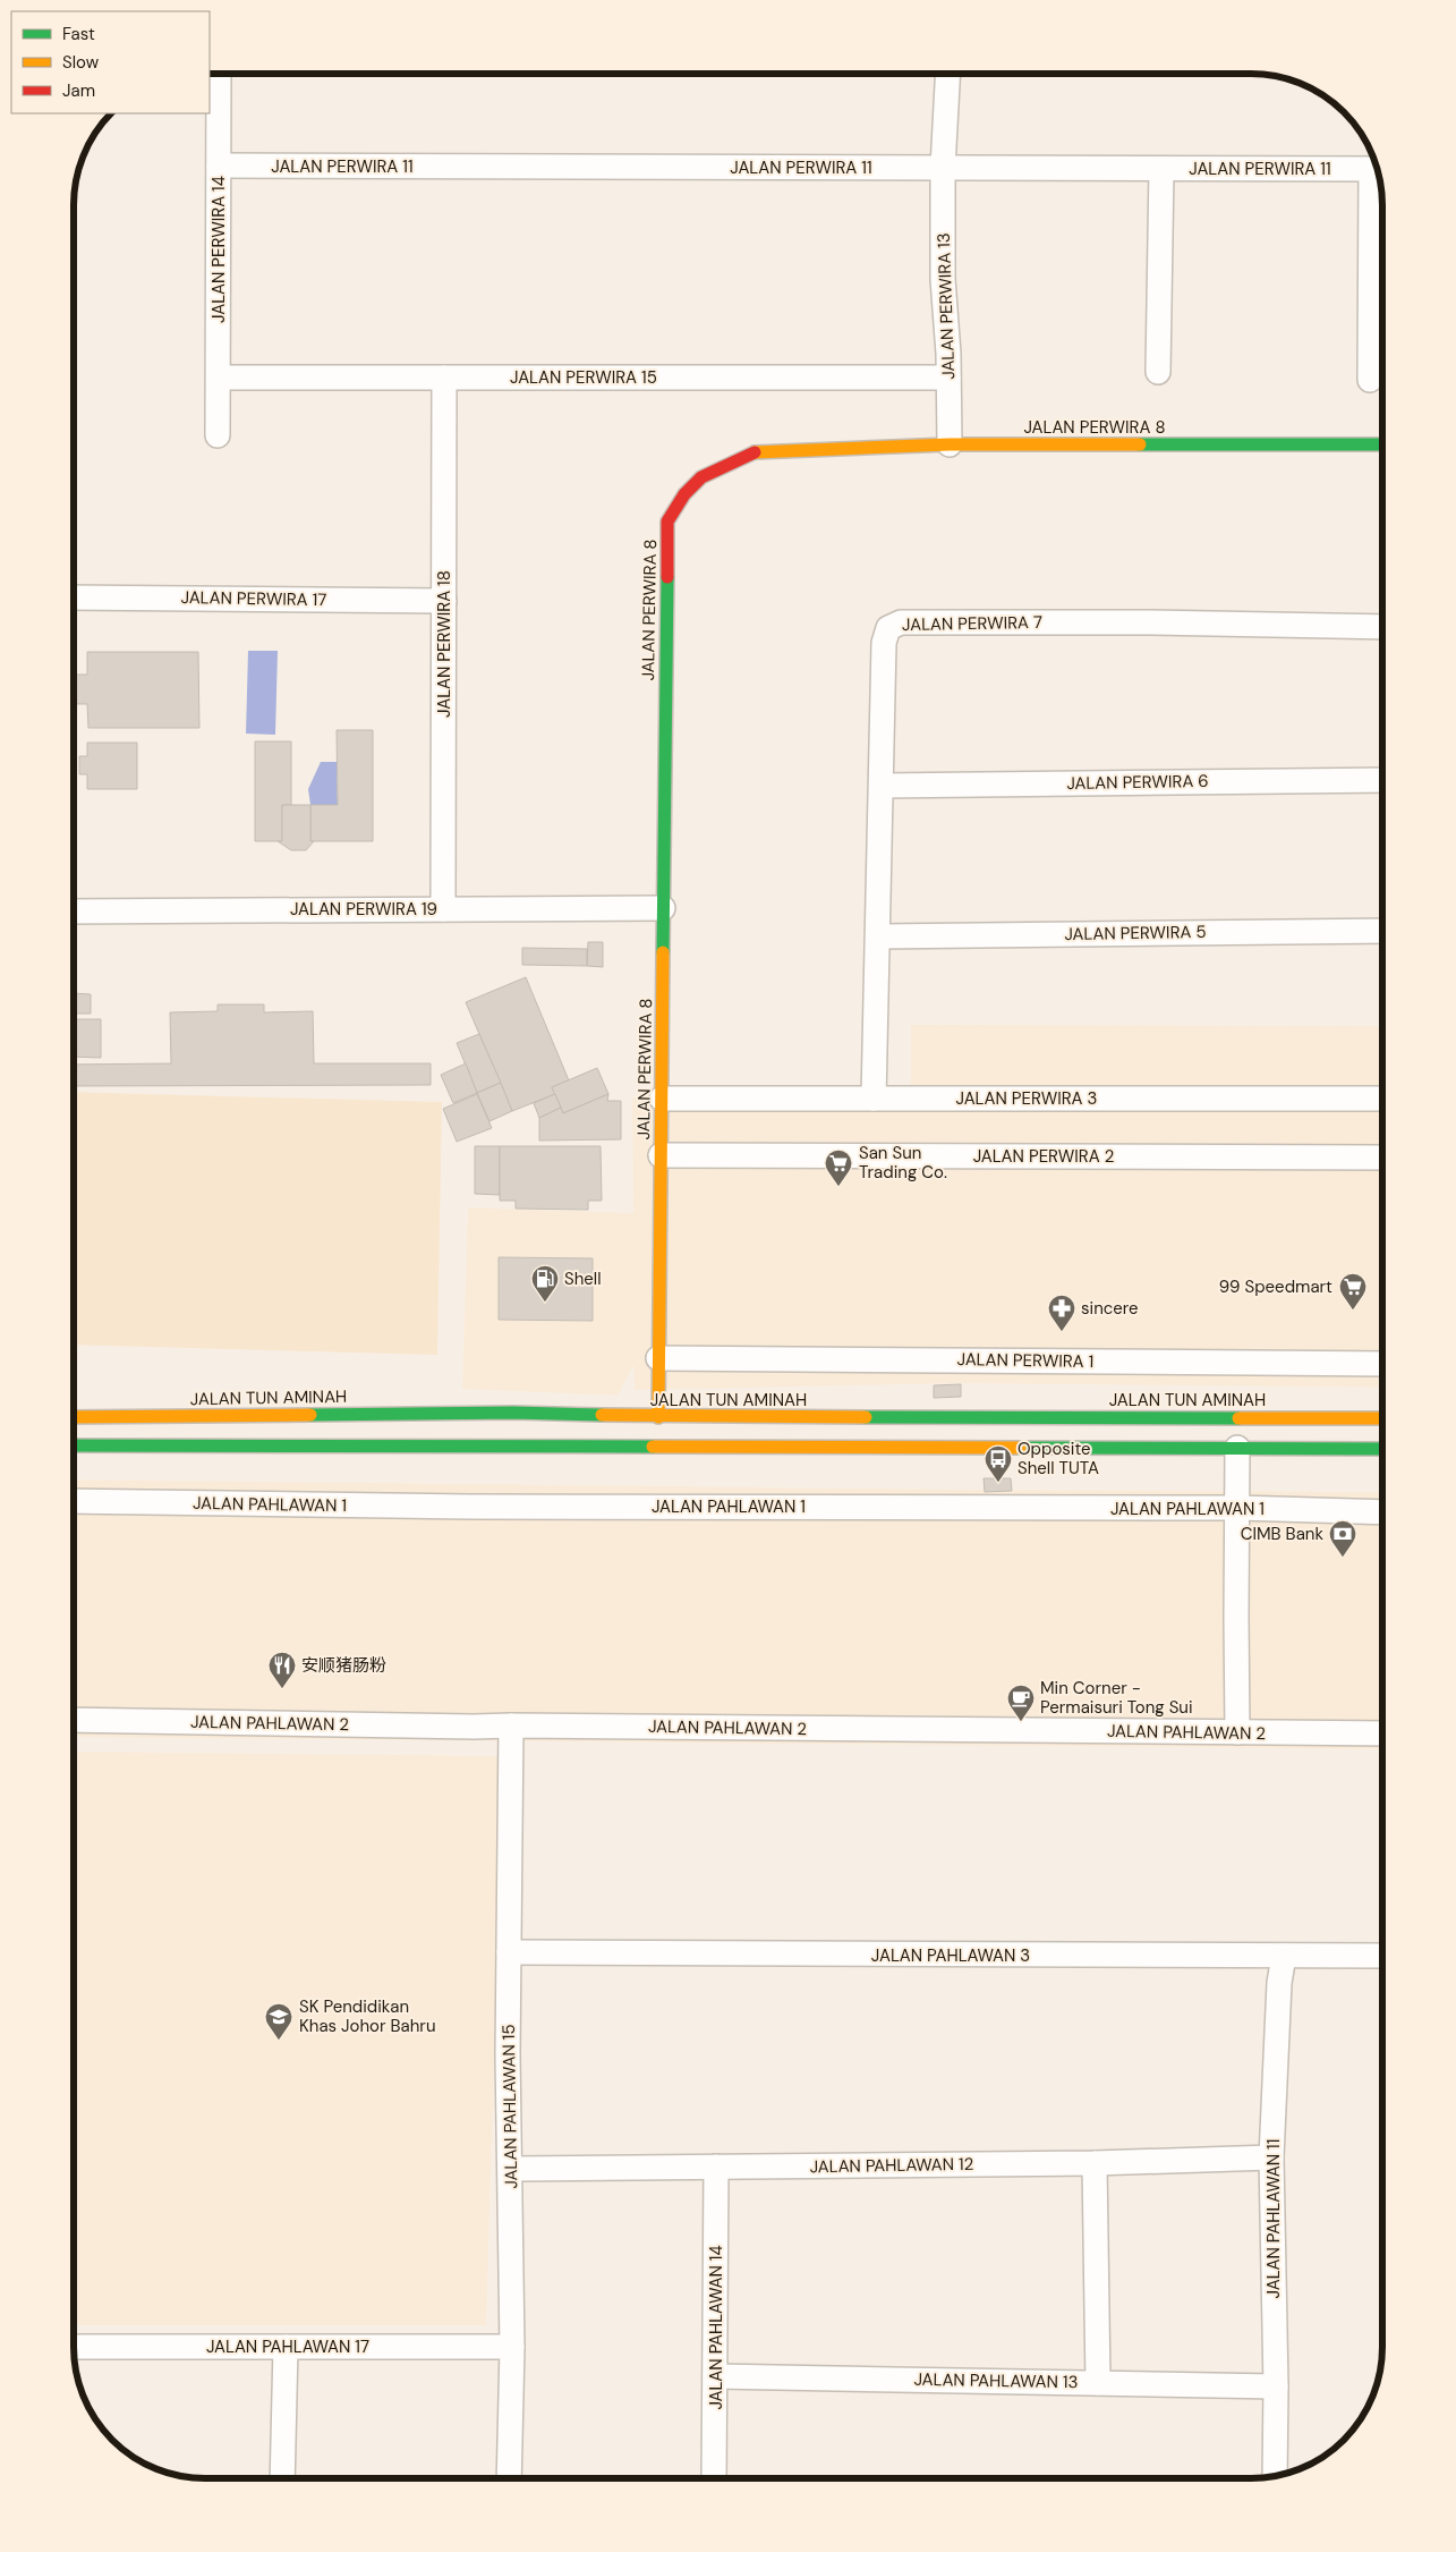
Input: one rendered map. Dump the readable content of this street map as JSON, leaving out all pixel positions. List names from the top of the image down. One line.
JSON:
{"streets":{"main road":["JALAN PERWIRA 8","JALAN TUN AMINAH"],"street":["JALAN PERWIRA 11","JALAN PERWIRA 14","JALAN PERWIRA 13","JALAN PERWIRA 15","JALAN PERWIRA 17","JALAN PERWIRA 7","JALAN PERWIRA 18","JALAN PERWIRA 6","JALAN PERWIRA 19","JALAN PERWIRA 5","JALAN PERWIRA 3","JALAN PERWIRA 2","JALAN PERWIRA 1","JALAN PAHLAWAN 1","JALAN PAHLAWAN 2","JALAN PAHLAWAN 3","JALAN PAHLAWAN 15","JALAN PAHLAWAN 12","JALAN PAHLAWAN 11","JALAN PAHLAWAN 14","JALAN PAHLAWAN 17","JALAN PAHLAWAN 13"]},"crossings":[["JALAN PERWIRA 11","JALAN PERWIRA 14"],["JALAN PERWIRA 11","JALAN PERWIRA 13"],["JALAN PERWIRA 14","JALAN PERWIRA 15"],["JALAN PERWIRA 13","JALAN PERWIRA 15"],["JALAN PERWIRA 13","JALAN PERWIRA 8"],["JALAN PERWIRA 15","JALAN PERWIRA 18"],["JALAN PERWIRA 8","JALAN PERWIRA 19"],["JALAN PERWIRA 8","JALAN PERWIRA 3"],["JALAN PERWIRA 8","JALAN PERWIRA 2"],["JALAN PERWIRA 8","JALAN PERWIRA 1"],["JALAN PERWIRA 8","JALAN TUN AMINAH"],["JALAN PERWIRA 17","JALAN PERWIRA 18"],["JALAN PERWIRA 7","JALAN PERWIRA 6"],["JALAN PERWIRA 7","JALAN PERWIRA 5"],["JALAN PERWIRA 7","JALAN PERWIRA 3"],["JALAN PERWIRA 18","JALAN PERWIRA 19"],["JALAN PAHLAWAN 2","JALAN PAHLAWAN 15"],["JALAN PAHLAWAN 3","JALAN PAHLAWAN 15"],["JALAN PAHLAWAN 3","JALAN PAHLAWAN 11"],["JALAN PAHLAWAN 15","JALAN PAHLAWAN 12"],["JALAN PAHLAWAN 15","JALAN PAHLAWAN 17"],["JALAN PAHLAWAN 12","JALAN PAHLAWAN 11"],["JALAN PAHLAWAN 12","JALAN PAHLAWAN 14"],["JALAN PAHLAWAN 11","JALAN PAHLAWAN 13"],["JALAN PAHLAWAN 14","JALAN PAHLAWAN 13"]],"places":{"supermarket":["San Sun Trading Co.","99 Speedmart"],"fuel station":["Shell"],"pharmacy":["sincere"],"bus stop":["Opposite Shell TUTA"],"bank":["CIMB Bank"],"restaurant":["安顺猪肠粉"],"cafe":["Min Corner - Permaisuri Tong Sui"],"school or university":["SK Pendidikan Khas Johor Bahru"]},"legend":["Fast","Slow","Jam"]}
